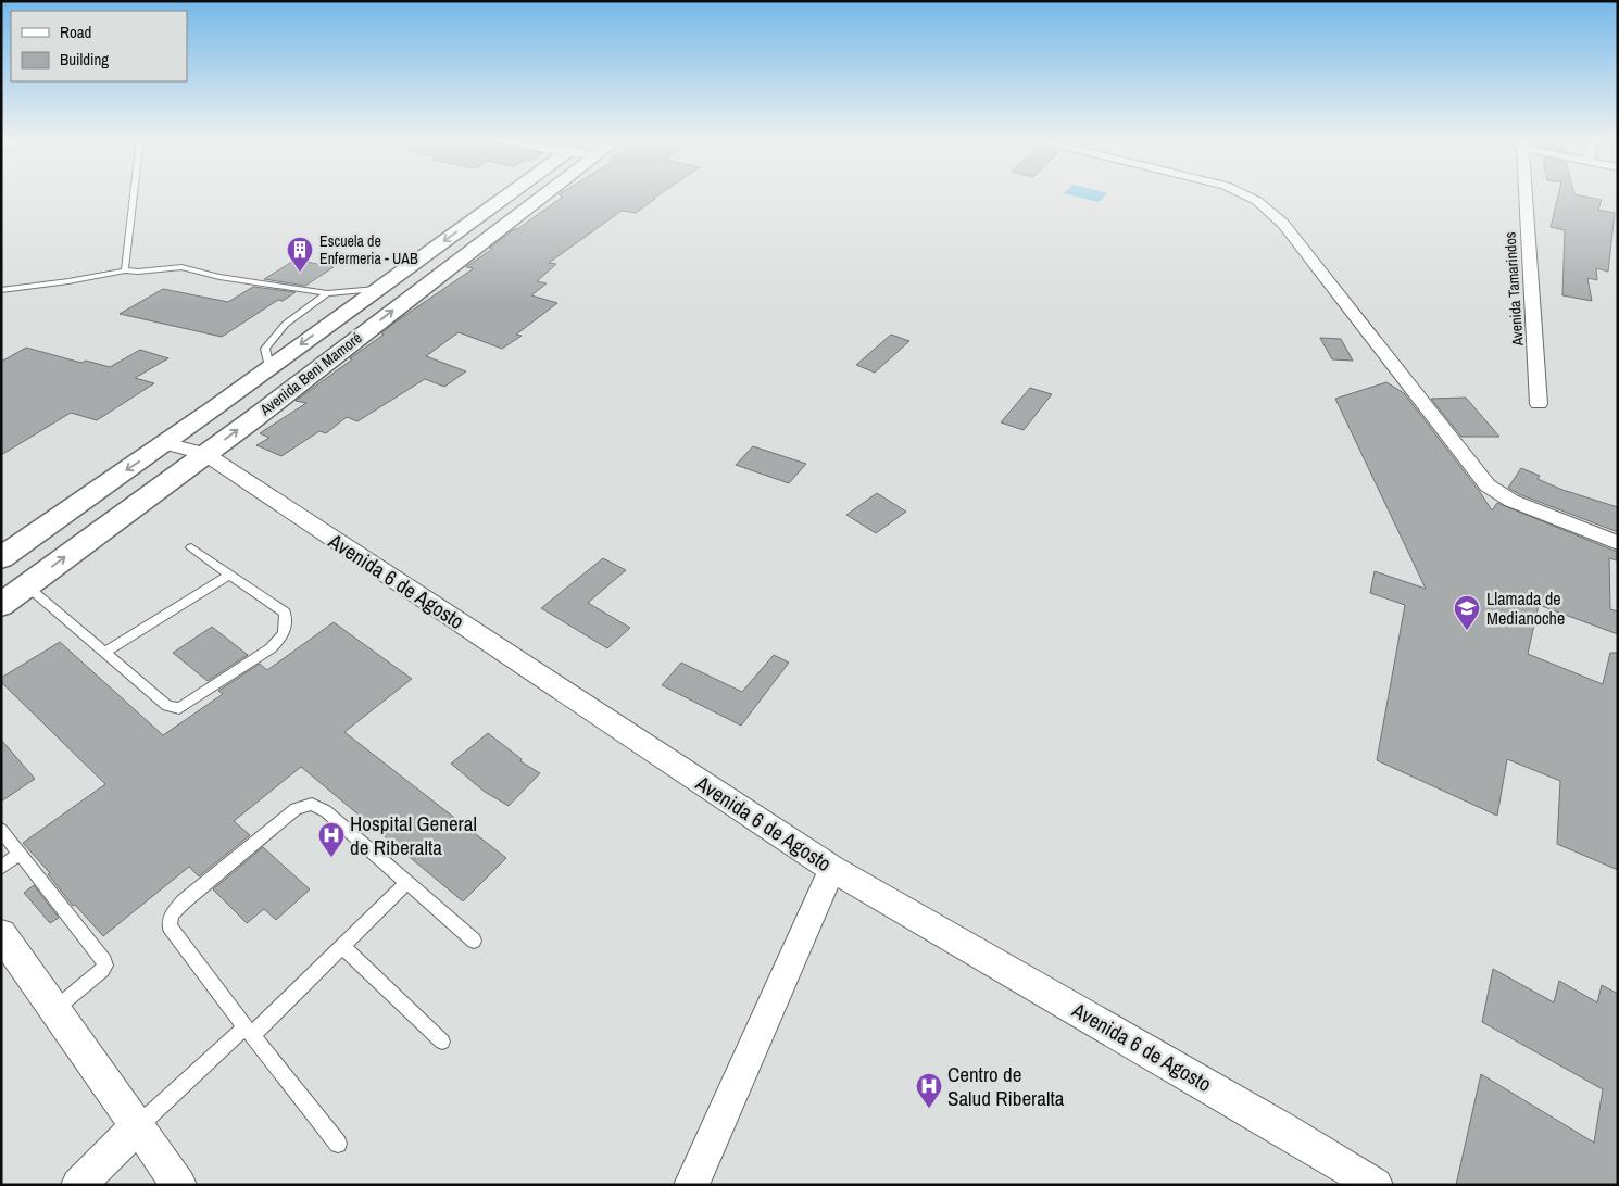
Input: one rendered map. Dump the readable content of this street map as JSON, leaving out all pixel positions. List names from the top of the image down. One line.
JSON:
{"streets":{"street":["Avenida Tamarindos","Avenida Beni Mamoré","Avenida 6 de Agosto"]},"crossings":[["Avenida Beni Mamoré","Avenida 6 de Agosto"]],"places":{"building":["Escuela de Enfermeria - UAB"],"school or university":["Llamada de Medianoche"],"hospital":["Hospital General de Riberalta","Centro de Salud Riberalta"]},"legend":["Road","Building"]}
